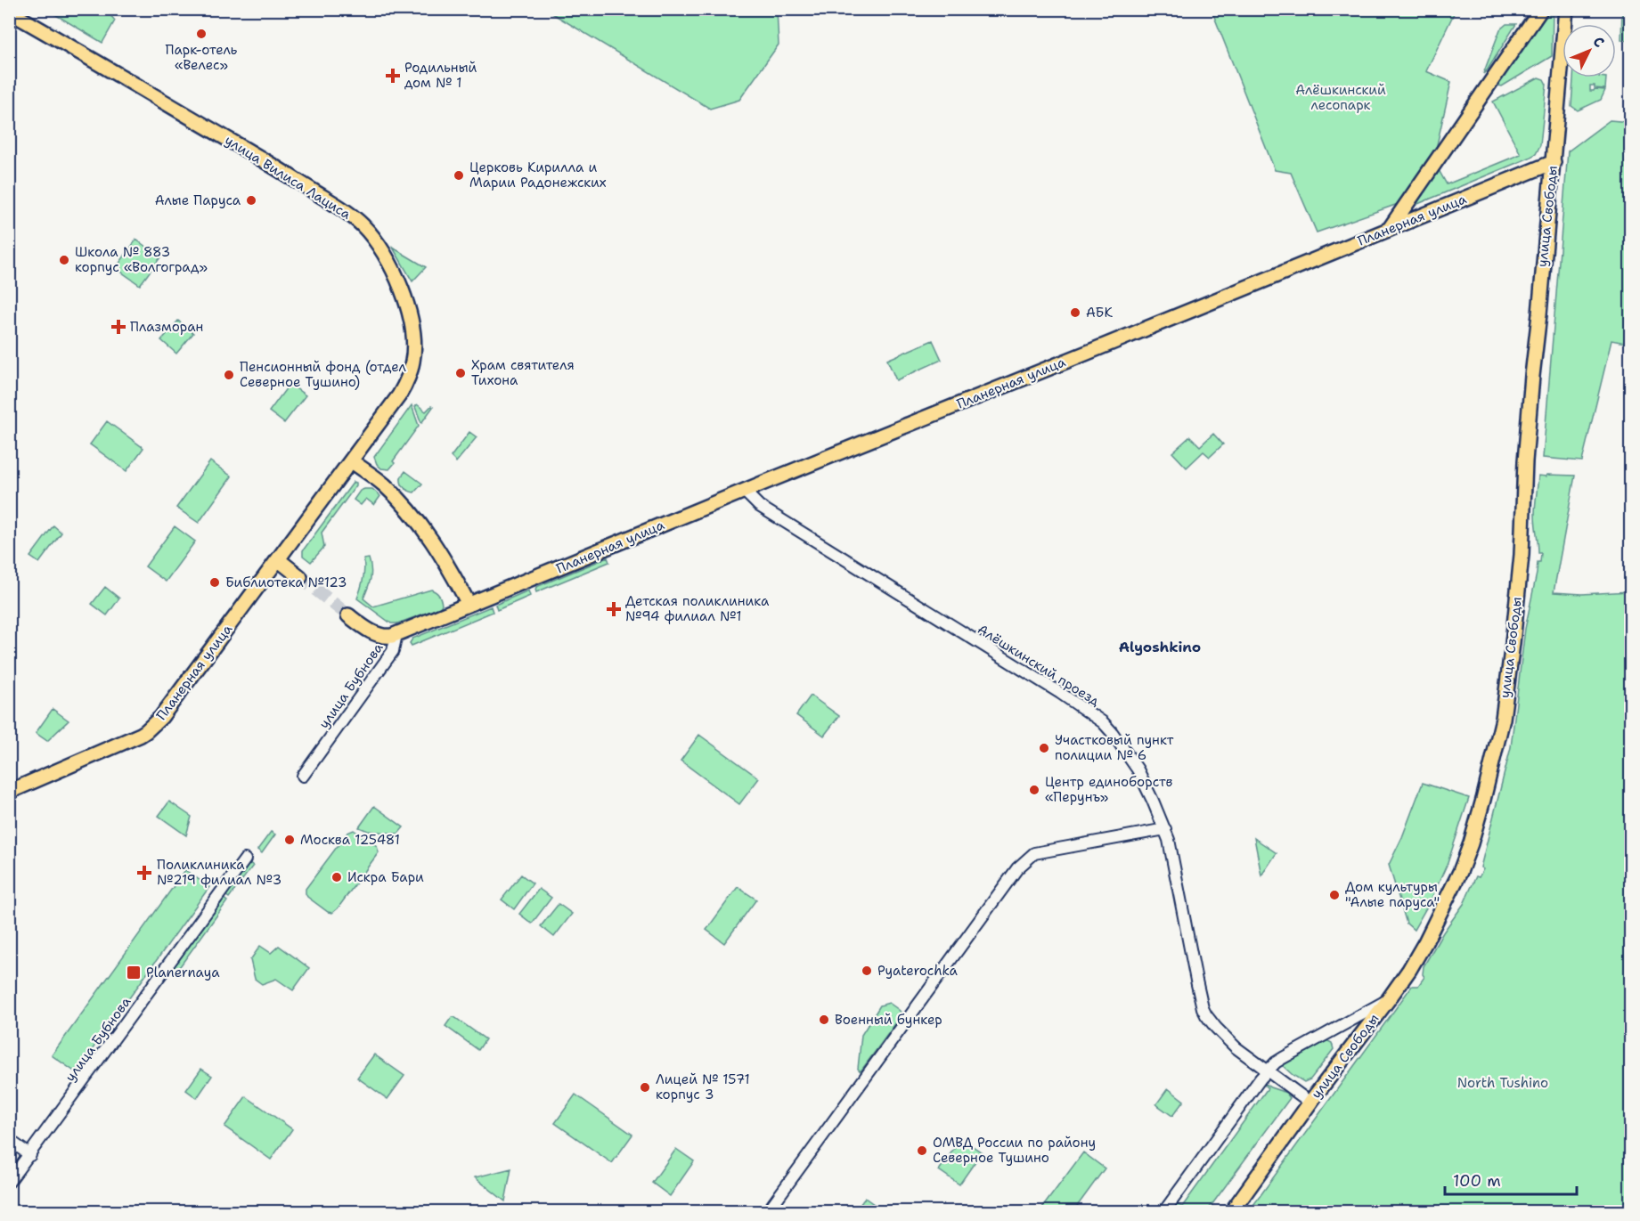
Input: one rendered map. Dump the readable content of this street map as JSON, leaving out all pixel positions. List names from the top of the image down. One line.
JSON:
{"streets":{"main road":["улица Вилиса Лациса","улица Свободы","Планерная улица"],"street":["Алёшкинский проезд","улица Бубнова"]},"crossings":[["улица Вилиса Лациса","Планерная улица"],["улица Свободы","Планерная улица"],["улица Свободы","Алёшкинский проезд"],["Планерная улица","Алёшкинский проезд"],["Планерная улица","улица Бубнова"]],"districts":["Alyoshkino"],"parks":["Алёшкинский лесопарк","North Tushino"],"places":{"other":["Парк-отель «Велес»","Церковь Кирилла и Марии Радонежских","Алые Паруса","Школа № 883 корпус «Волгоград»","АБК","Храм святителя Тихона","Пенсионный фонд (отдел Северное Тушино)","Библиотека №123","Участковый пункт полиции № 6","Центр единоборств «Перунъ»","Москва 125481","Искра Бари","Дом культуры \"Алые паруса\"","Pyaterochka","Военный бункер","Лицей № 1571 корпус 3","ОМВД России по району Северное Тушино"],"health":["Родильный дом № 1","Плазморан","Детская поликлиника №94 филиал №1","Поликлиника №219 филиал №3"],"transit":["Planernaya"]},"scale_bar":"100 m","north":"top right"}
